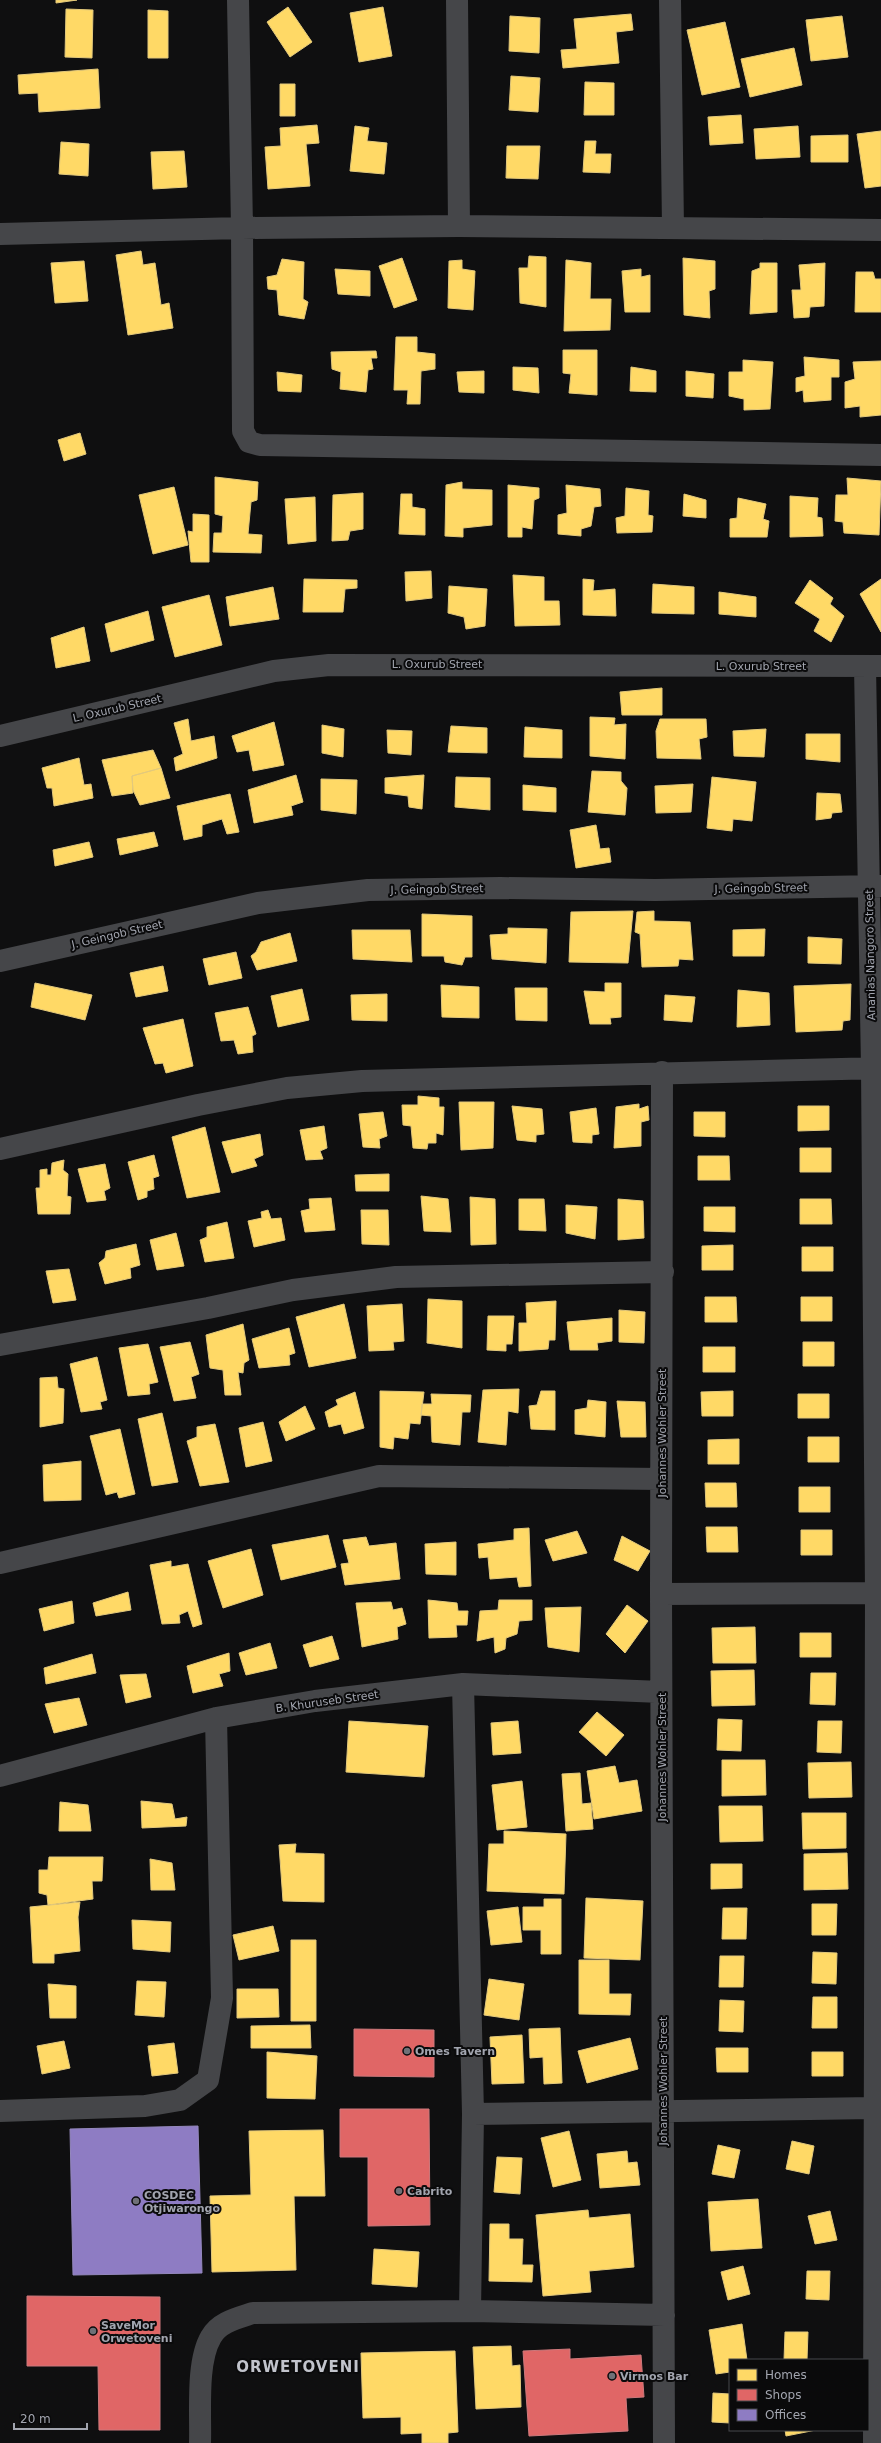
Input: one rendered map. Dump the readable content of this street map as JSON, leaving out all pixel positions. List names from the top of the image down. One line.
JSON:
{"streets":{"street":["L. Oxurub Street","J. Geingob Street","Ananias Nangoro Street","Johannes Wohler Street","B. Khuruseb Street"]},"crossings":[["L. Oxurub Street","Ananias Nangoro Street"],["J. Geingob Street","Ananias Nangoro Street"],["Johannes Wohler Street","B. Khuruseb Street"]],"districts":["ORWETOVENI"],"places":["Omes Tavern","Cabrito","COSDEC Otjiwarongo","SaveMor Orwetoveni","Virmos Bar"],"legend":["Homes","Shops","Offices"],"scale_bar":"20 m"}
